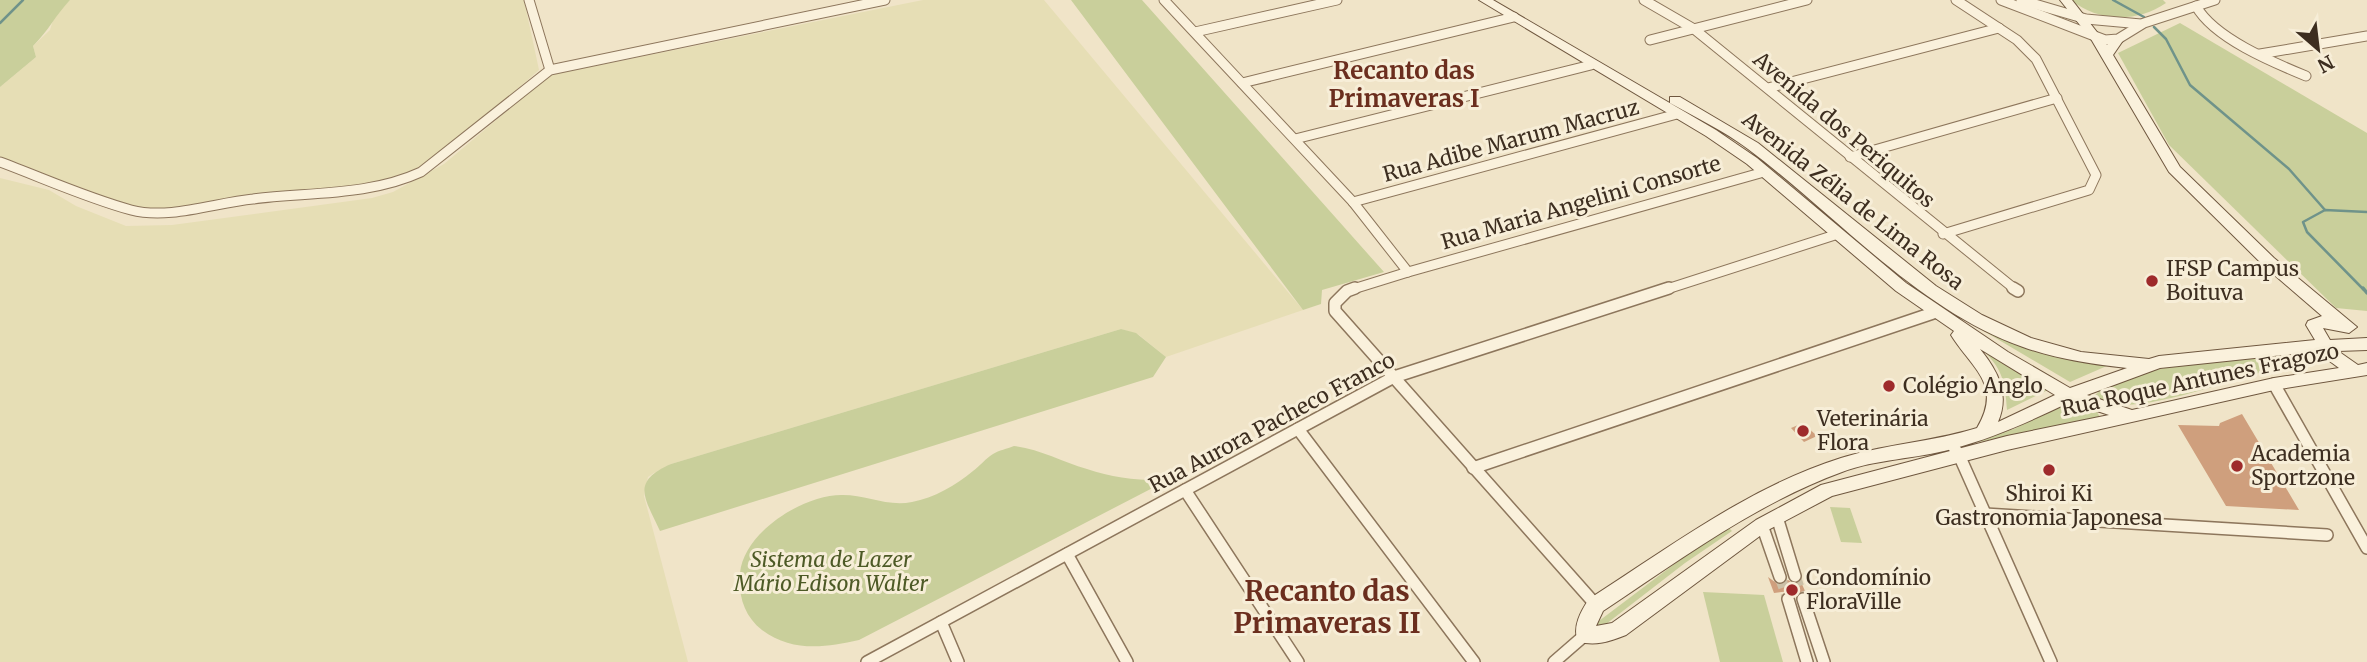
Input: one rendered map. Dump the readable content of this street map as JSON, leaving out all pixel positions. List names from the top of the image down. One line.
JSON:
{"streets":{"main road":["Avenida Zélia de Lima Rosa","Rua Roque Antunes Fragozo"],"street":["Avenida dos Periquitos","Rua Adibe Marum Macruz","Rua Maria Angelini Consorte","Rua Aurora Pacheco Franco"]},"crossings":[["Rua Adibe Marum Macruz","Avenida Zélia de Lima Rosa"],["Avenida Zélia de Lima Rosa","Rua Maria Angelini Consorte"],["Avenida Zélia de Lima Rosa","Rua Roque Antunes Fragozo"],["Avenida Zélia de Lima Rosa","Rua Aurora Pacheco Franco"],["Rua Maria Angelini Consorte","Rua Aurora Pacheco Franco"]],"districts":["Recanto das Primaveras I","Recanto das Primaveras II"],"parks":["Sistema de Lazer Mário Edison Walter"],"places":["IFSP Campus Boituva","Colégio Anglo","Veterinária Flora","Academia Sportzone","Shiroi Ki Gastronomia Japonesa","Condomínio FloraVille"],"north":"bottom right"}
